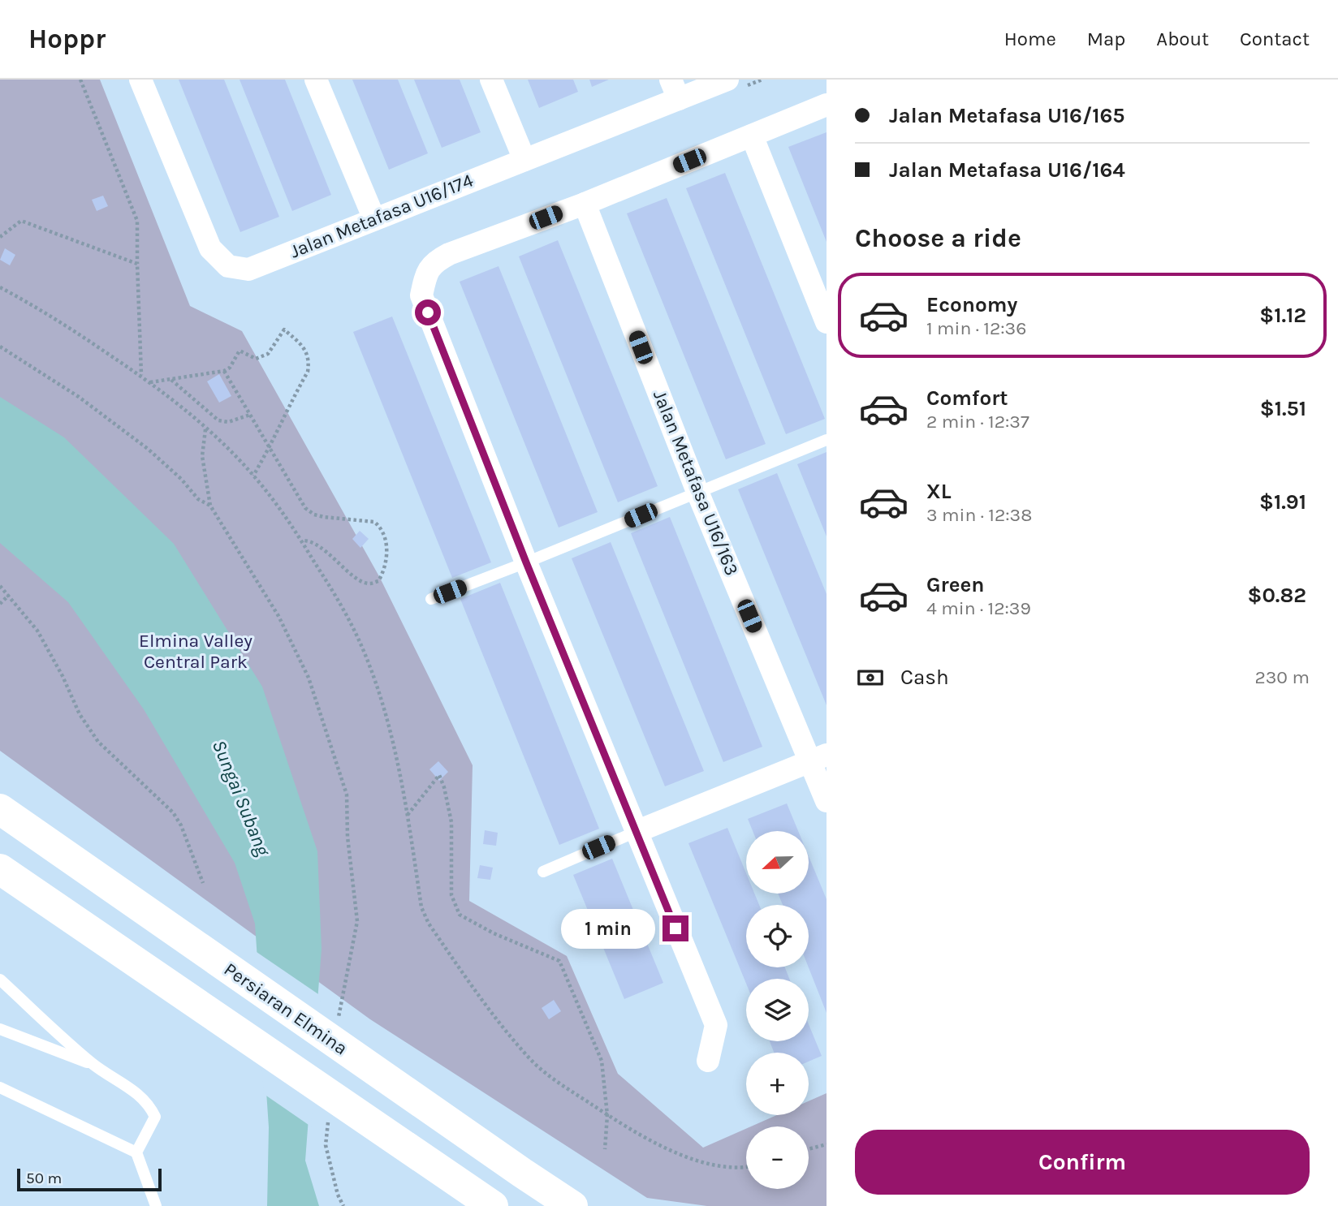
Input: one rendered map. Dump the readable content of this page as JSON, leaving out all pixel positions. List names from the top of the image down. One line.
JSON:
{"streets":{"main road":["Persiaran Elmina"],"street":["Jalan Metafasa U16/174","Jalan Metafasa U16/163"]},"water":["Sungai Subang"],"parks":["Elmina Valley Central Park"],"scale_bar":"50 m","north":"left","page":{"header":"Hoppr","nav":["Home","Map","About","Contact"],"banner":["Jalan Metafasa U16/165","Jalan Metafasa U16/164"],"heading":"Choose a ride","list":[{"name":"Economy","note":"1 min · 12:36","value":"$1.12"},{"name":"Comfort","note":"2 min · 12:37","value":"$1.51"},{"name":"XL","note":"3 min · 12:38","value":"$1.91"},{"name":"Green","note":"4 min · 12:39","value":"$0.82"}],"pay":["Cash","230 m"],"map_buttons":["+","−"],"bubble":"1 min","buttons":"Confirm","scale":"50 m"}}
